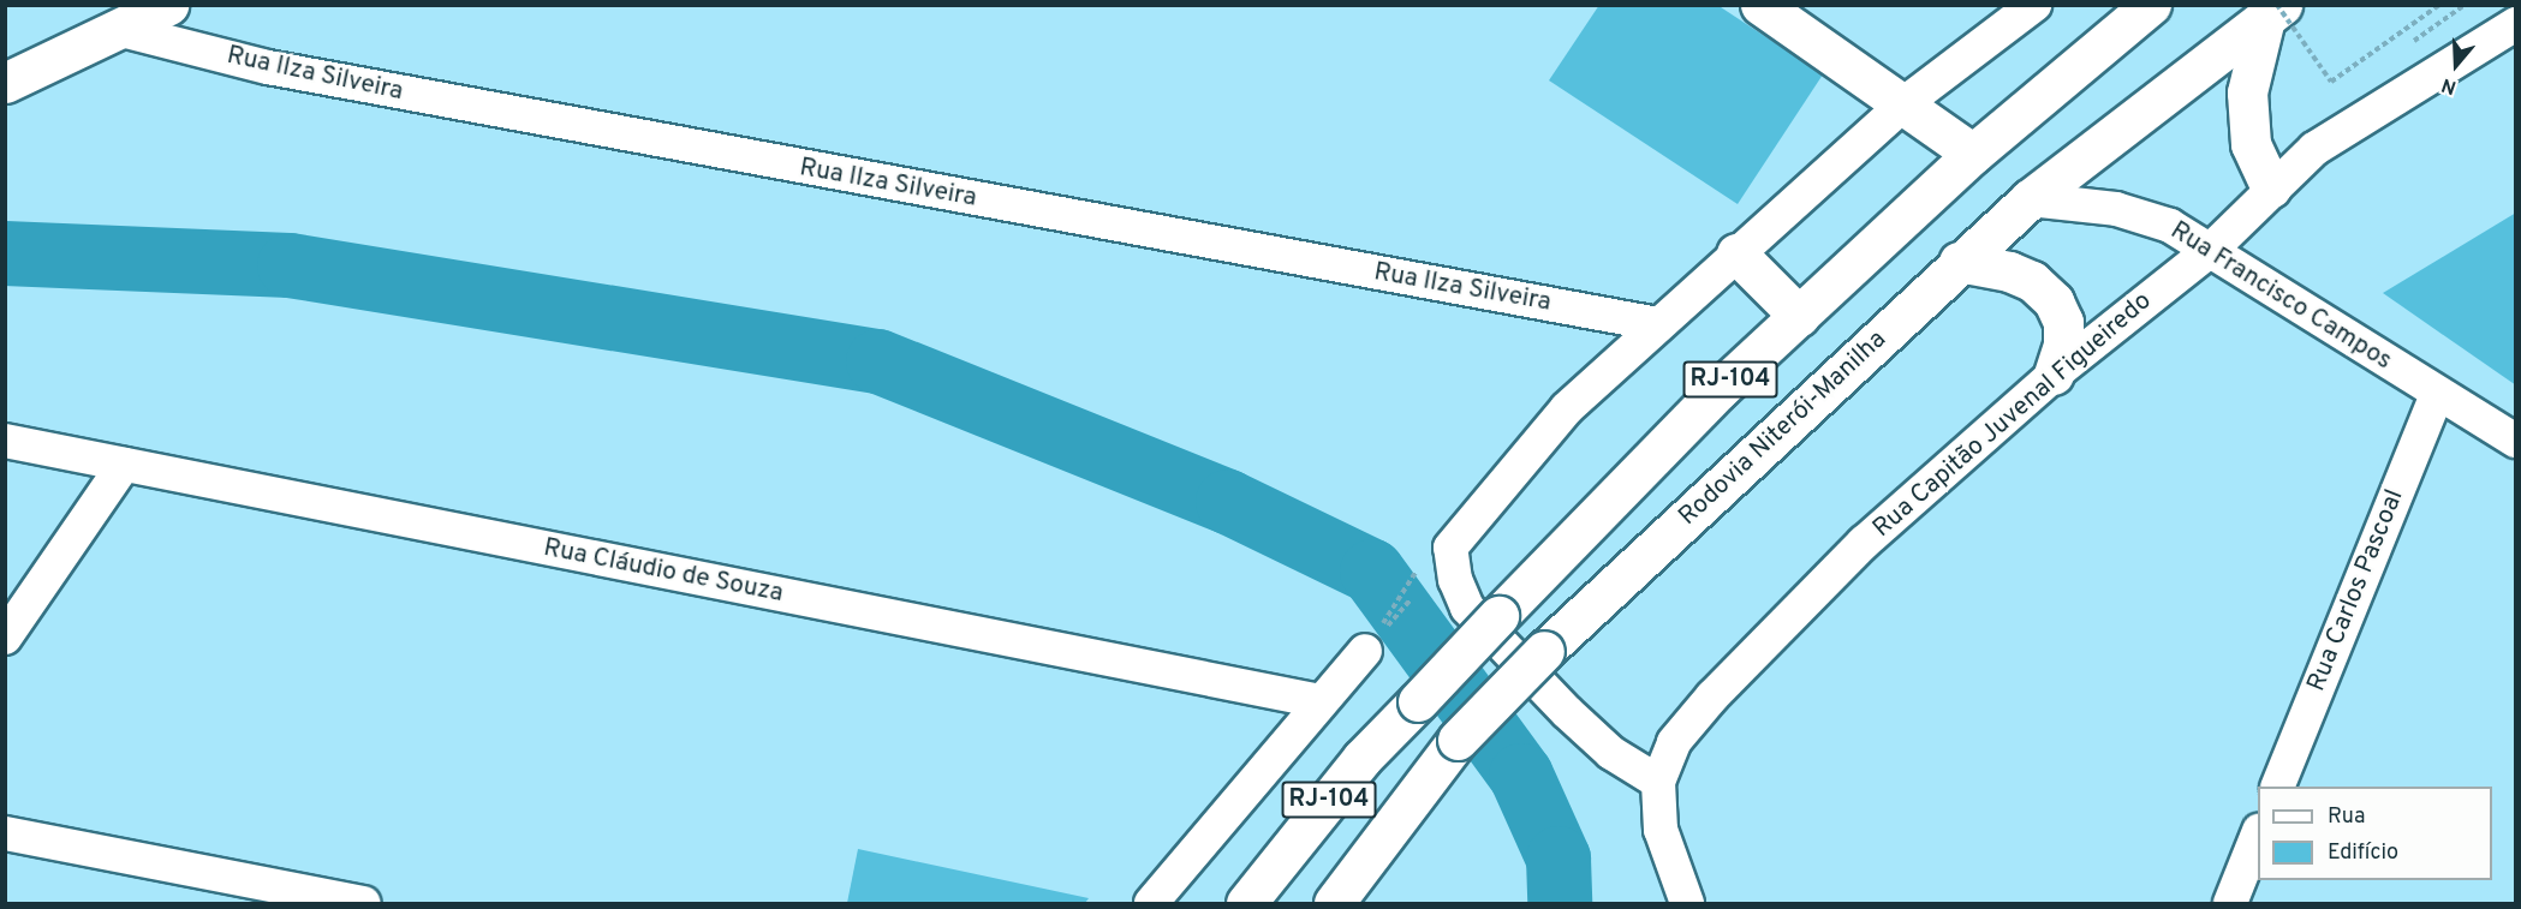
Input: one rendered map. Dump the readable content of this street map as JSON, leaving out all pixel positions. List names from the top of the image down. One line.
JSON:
{"streets":{"main road":["RJ-104","Rodovia Niterói-Manilha"],"street":["Rua Ilza Silveira","Rua Francisco Campos","Rua Capitão Juvenal Figueiredo","Rua Cláudio de Souza","Rua Carlos Pascoal"]},"crossings":[["Rua Francisco Campos","Rua Capitão Juvenal Figueiredo"],["Rua Francisco Campos","Rodovia Niterói-Manilha"],["Rua Francisco Campos","Rua Carlos Pascoal"]],"legend":["Rua","Edifício"],"north":"bottom"}
